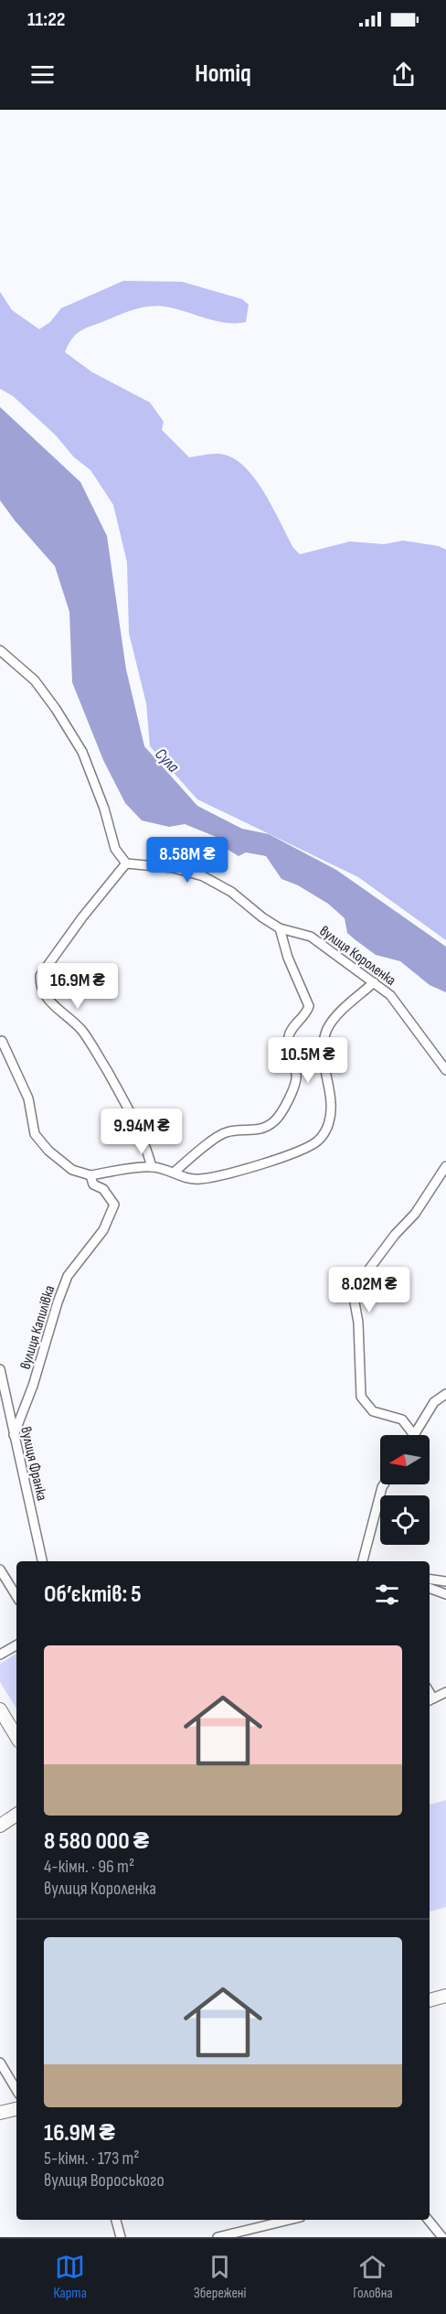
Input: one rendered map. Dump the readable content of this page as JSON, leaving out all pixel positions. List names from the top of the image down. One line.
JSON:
{"streets":{"street":["вулиця Короленка","вулиця Капилівка","вулиця Франка"]},"crossings":[["вулиця Капилівка","вулиця Франка"]],"water":["Сула"],"north":"left","page":{"status":"11:22","header":"Homiq","price":["8.58M ₴","16.9M ₴","10.5M ₴","9.94M ₴","8.02M ₴"],"heading":"Об’єктів: 5","list":[{"name":"8 580 000 ₴","note":"4-кімн. · 96 m² · вулиця Короленка"},{"name":"16.9M ₴","note":"5-кімн. · 173 m² · вулиця Вороського"}],"tabs":["Карта","Збережені","Головна"]}}
